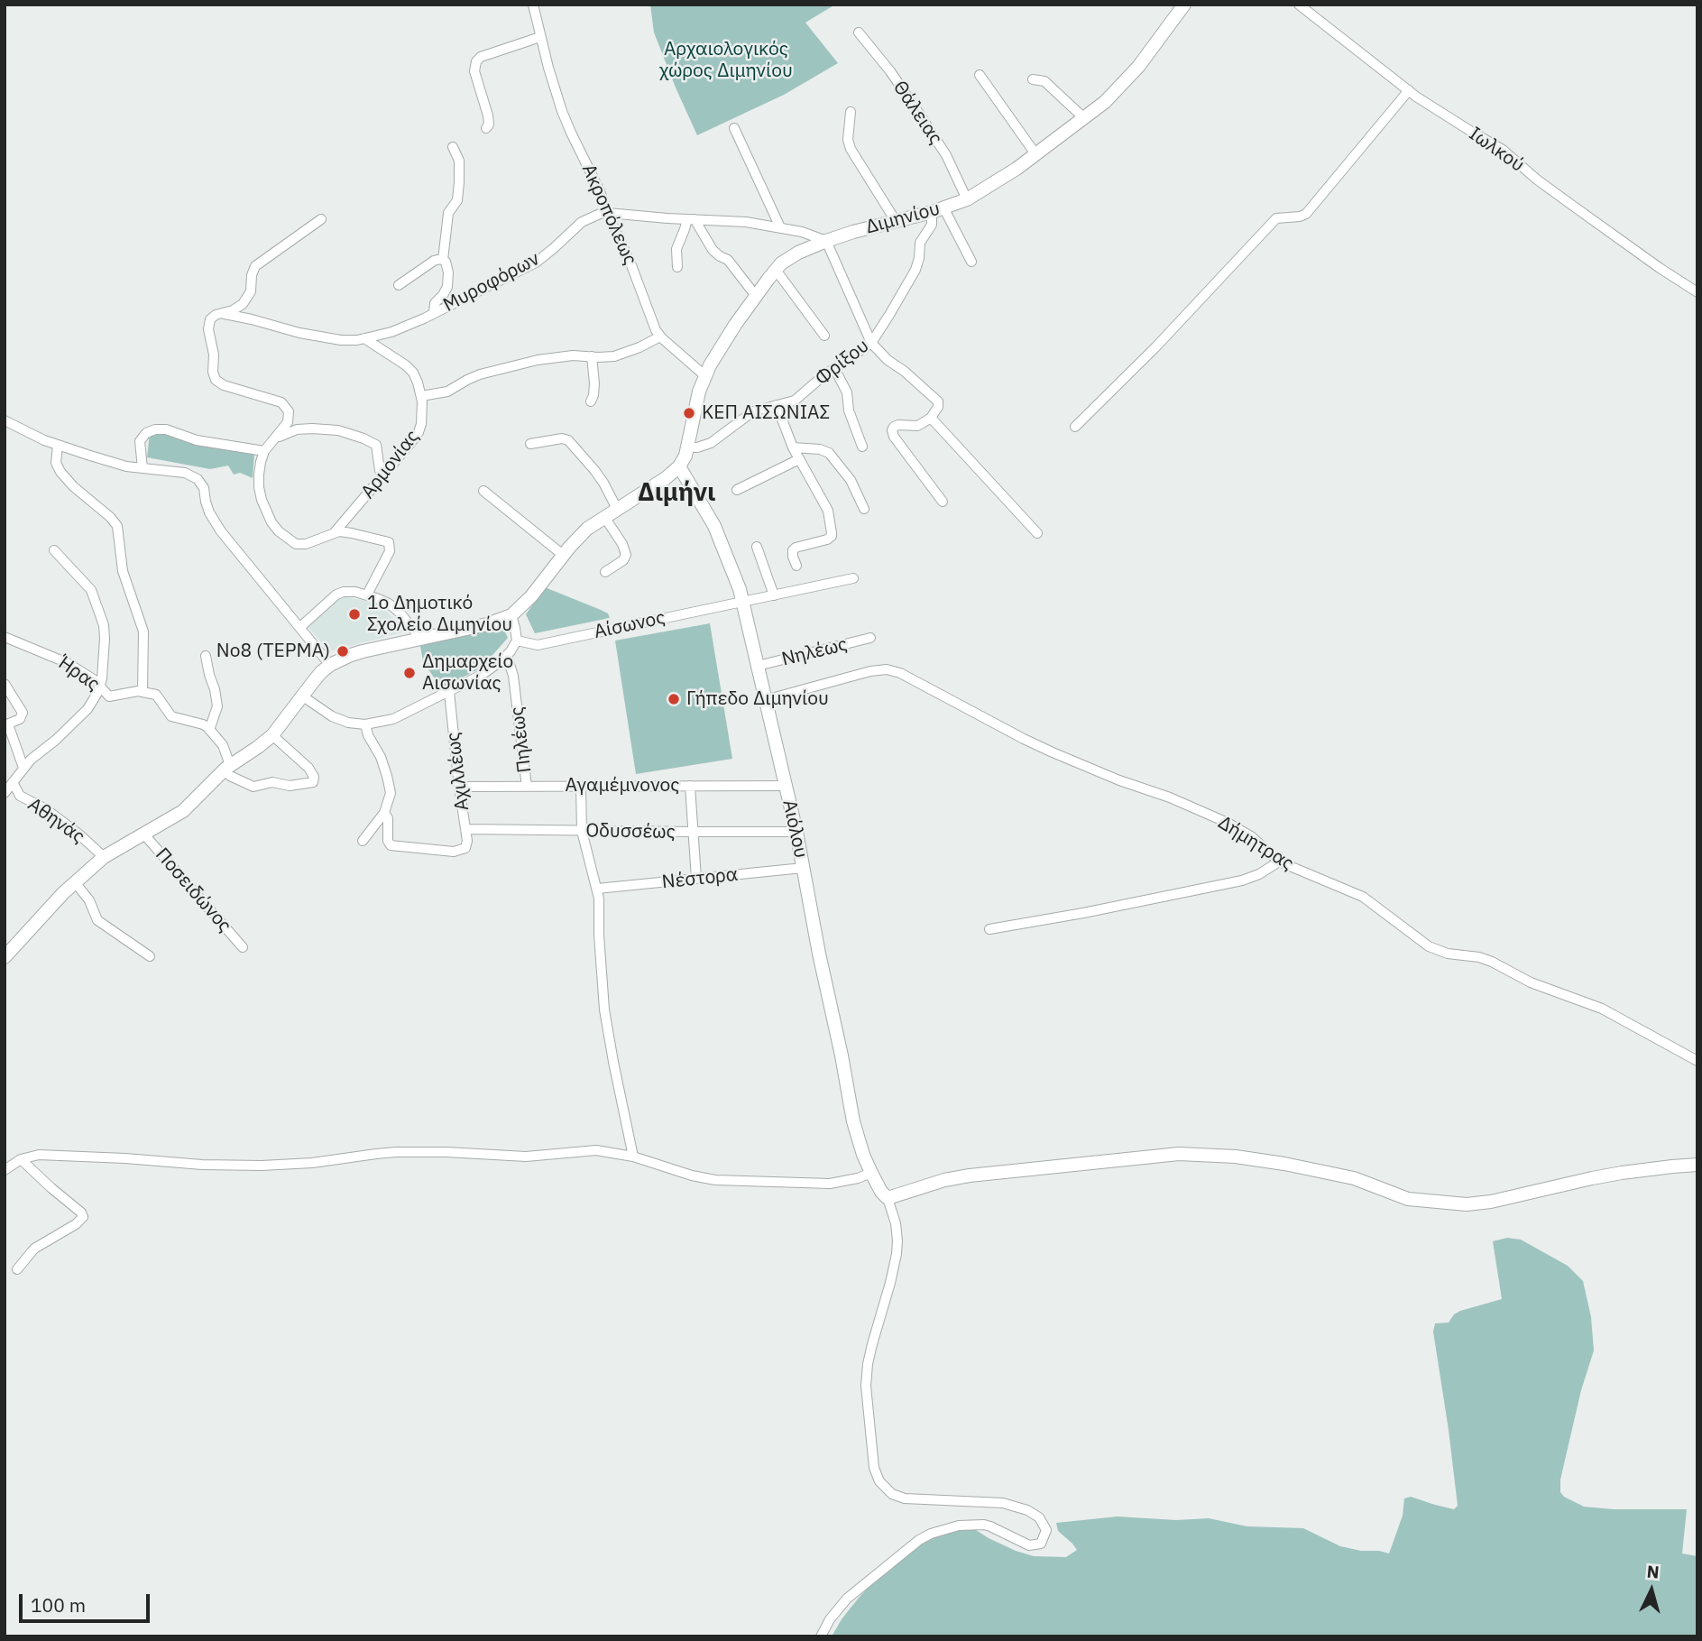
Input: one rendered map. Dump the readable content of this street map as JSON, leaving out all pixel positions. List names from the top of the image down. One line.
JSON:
{"streets":{"street":["Θάλειας","Ιωλκού","Ακροπόλεως","Διμηνίου","Μυροφόρων","Φρίξου","Αρμονίας","Αίσωνος","Νηλέως","Ήρας","Πηλέως","Αχιλλέως","Αγαμέμνονος","Αθηνάς","Αιόλου","Οδυσσέως","Δήμητρας","Νέστορα","Ποσειδώνος"]},"crossings":[["Θάλειας","Διμηνίου"],["Ακροπόλεως","Διμηνίου"],["Ακροπόλεως","Μυροφόρων"],["Διμηνίου","Μυροφόρων"],["Διμηνίου","Φρίξου"],["Διμηνίου","Αιόλου"],["Μυροφόρων","Αρμονίας"],["Αίσωνος","Αιόλου"],["Νηλέως","Αιόλου"],["Πηλέως","Αγαμέμνονος"],["Αχιλλέως","Αγαμέμνονος"],["Αχιλλέως","Οδυσσέως"],["Αγαμέμνονος","Αιόλου"],["Αιόλου","Οδυσσέως"],["Αιόλου","Δήμητρας"],["Αιόλου","Νέστορα"]],"districts":["Διμήνι"],"parks":["Αρχαιολογικός χώρος Διμηνίου"],"places":["ΚΕΠ ΑΙΣΩΝΙΑΣ","1ο Δημοτικό Σχολείο Διμηνίου","Νο8 (ΤΕΡΜΑ)","Δημαρχείο Αισωνίας","Γήπεδο Διμηνίου"],"scale_bar":"100 m","north":"top"}
